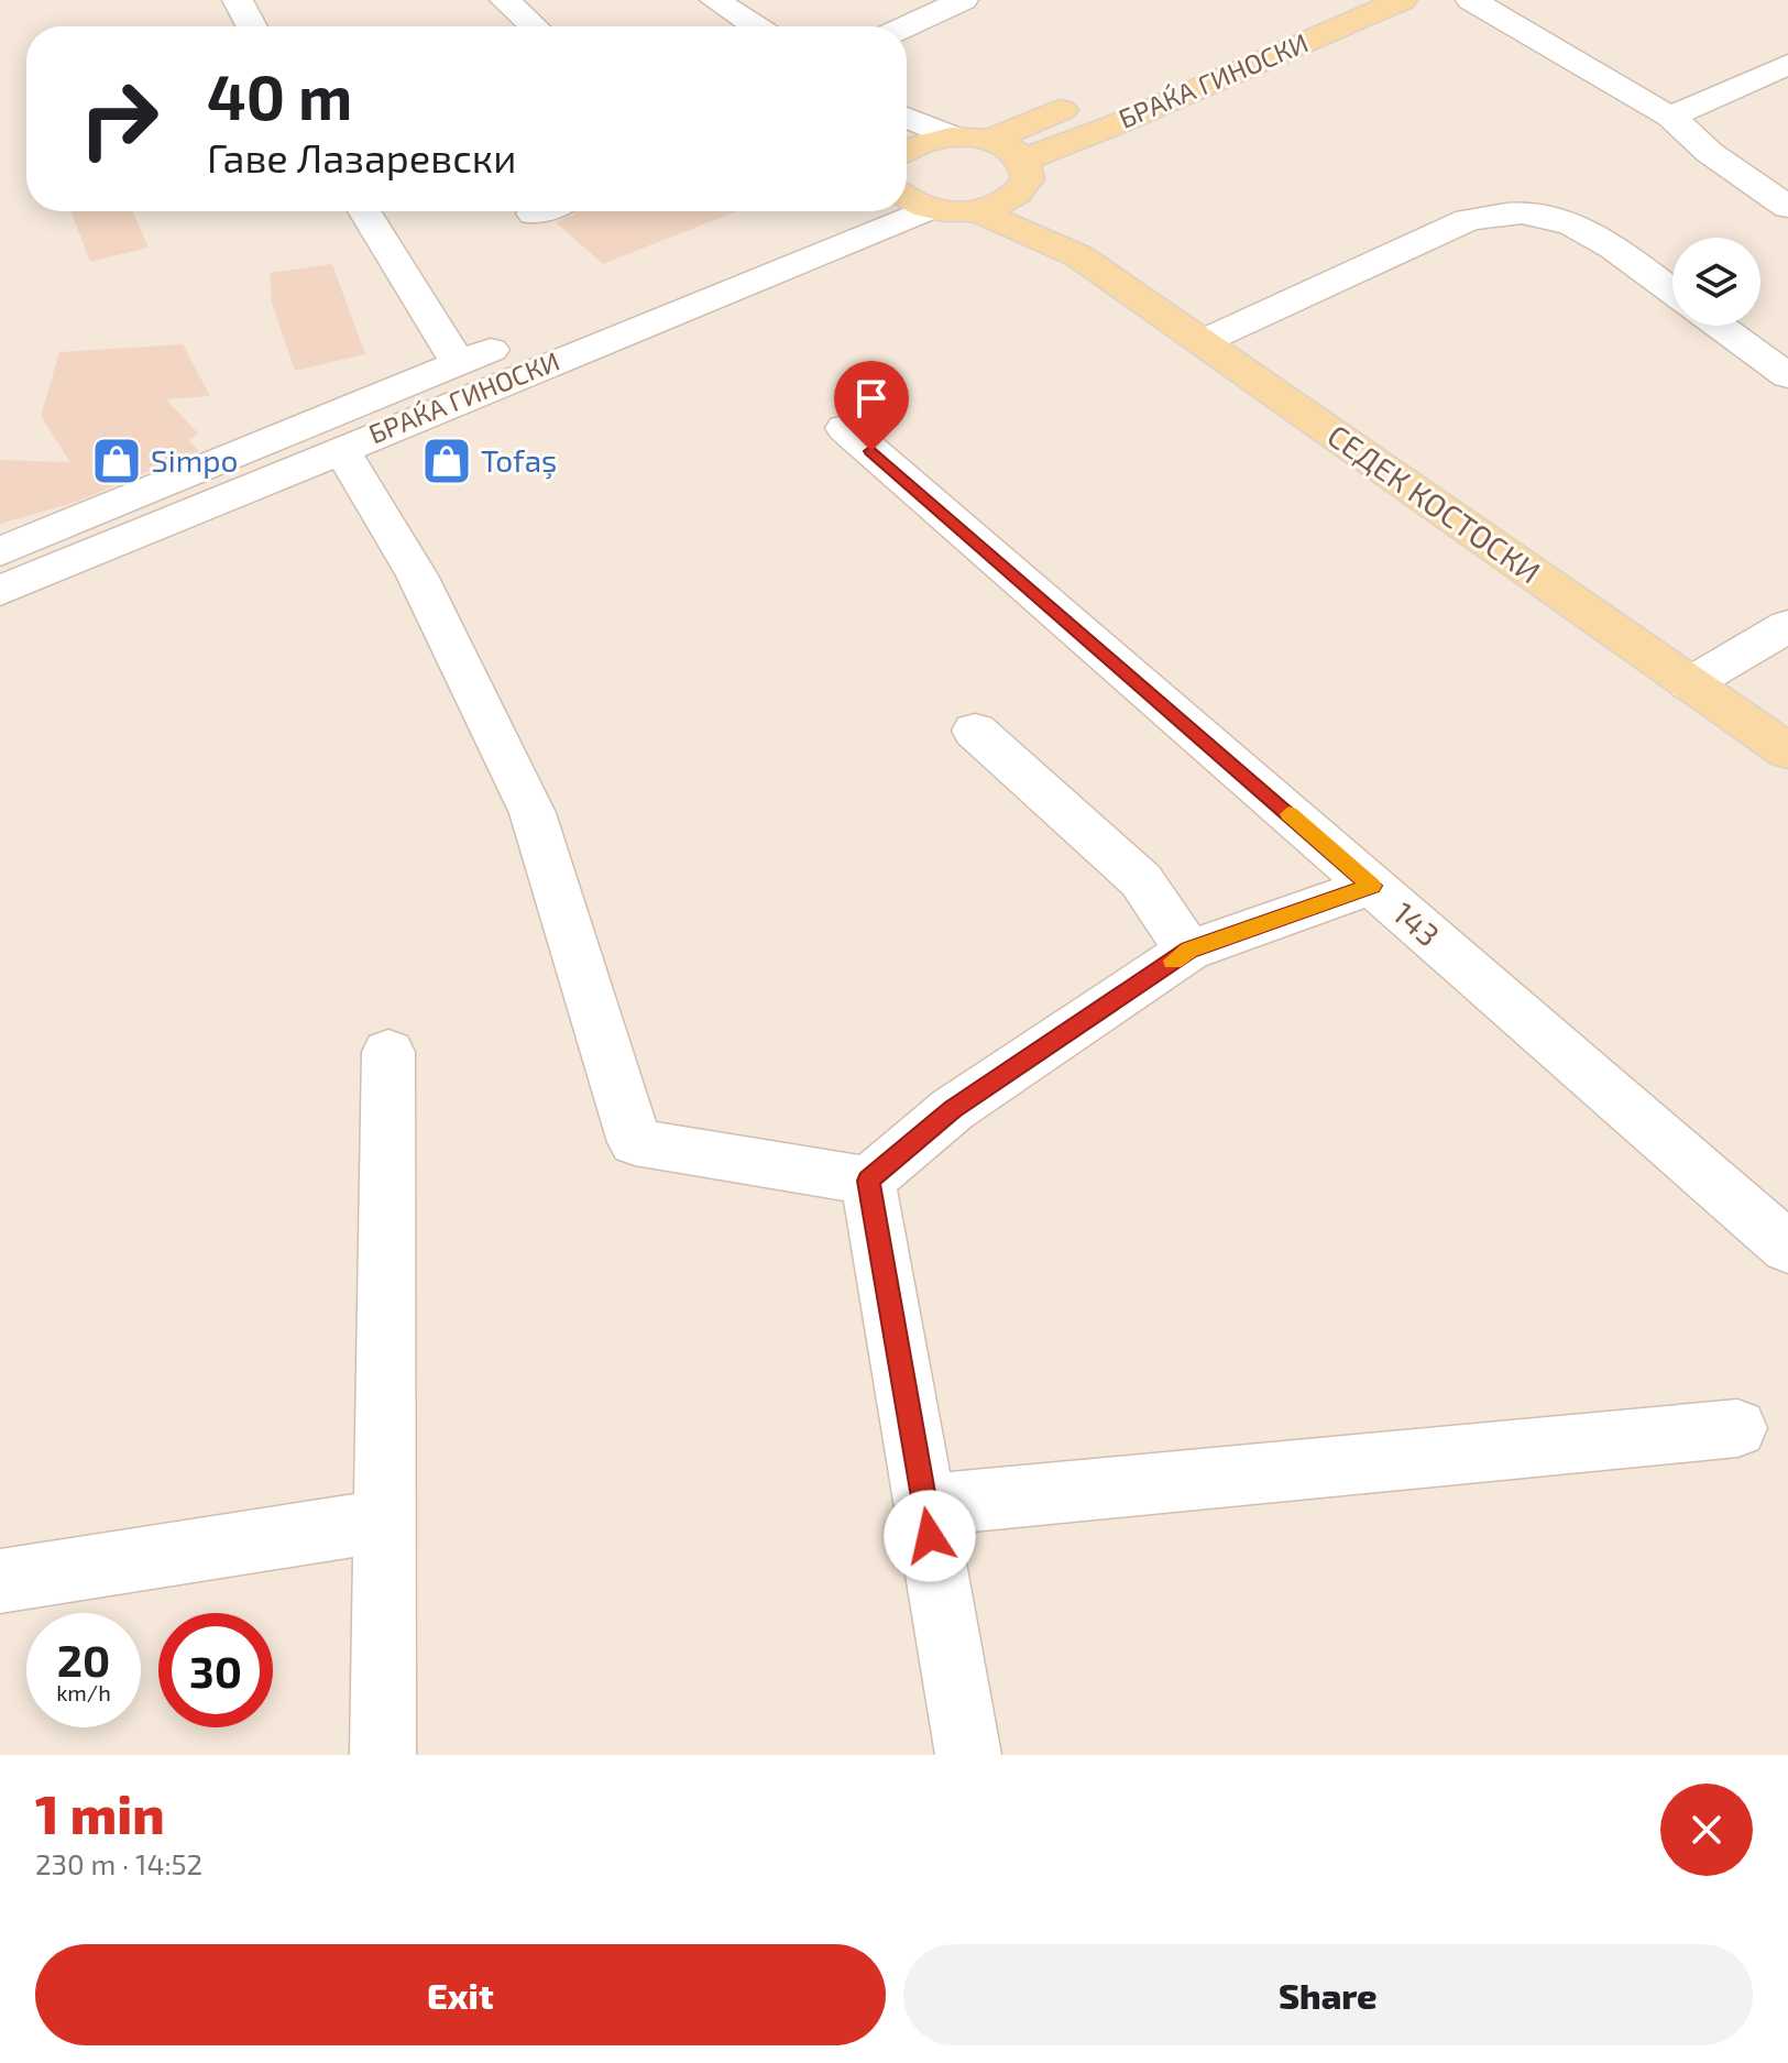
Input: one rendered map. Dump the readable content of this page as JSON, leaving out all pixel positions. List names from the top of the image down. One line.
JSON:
{"streets":{"main road":["БРАЌА ГИНОСКИ","СЕДЕК КОСТОСКИ"],"street":["143"]},"places":{"shop":["Simpo","Tofaş"]},"page":{"turn":["40 m","Гаве Лазаревски"],"speed":"20 km/h","limit":"30","heading":["1 min","230 m · 14:52"],"buttons":["Exit","Share"]}}
